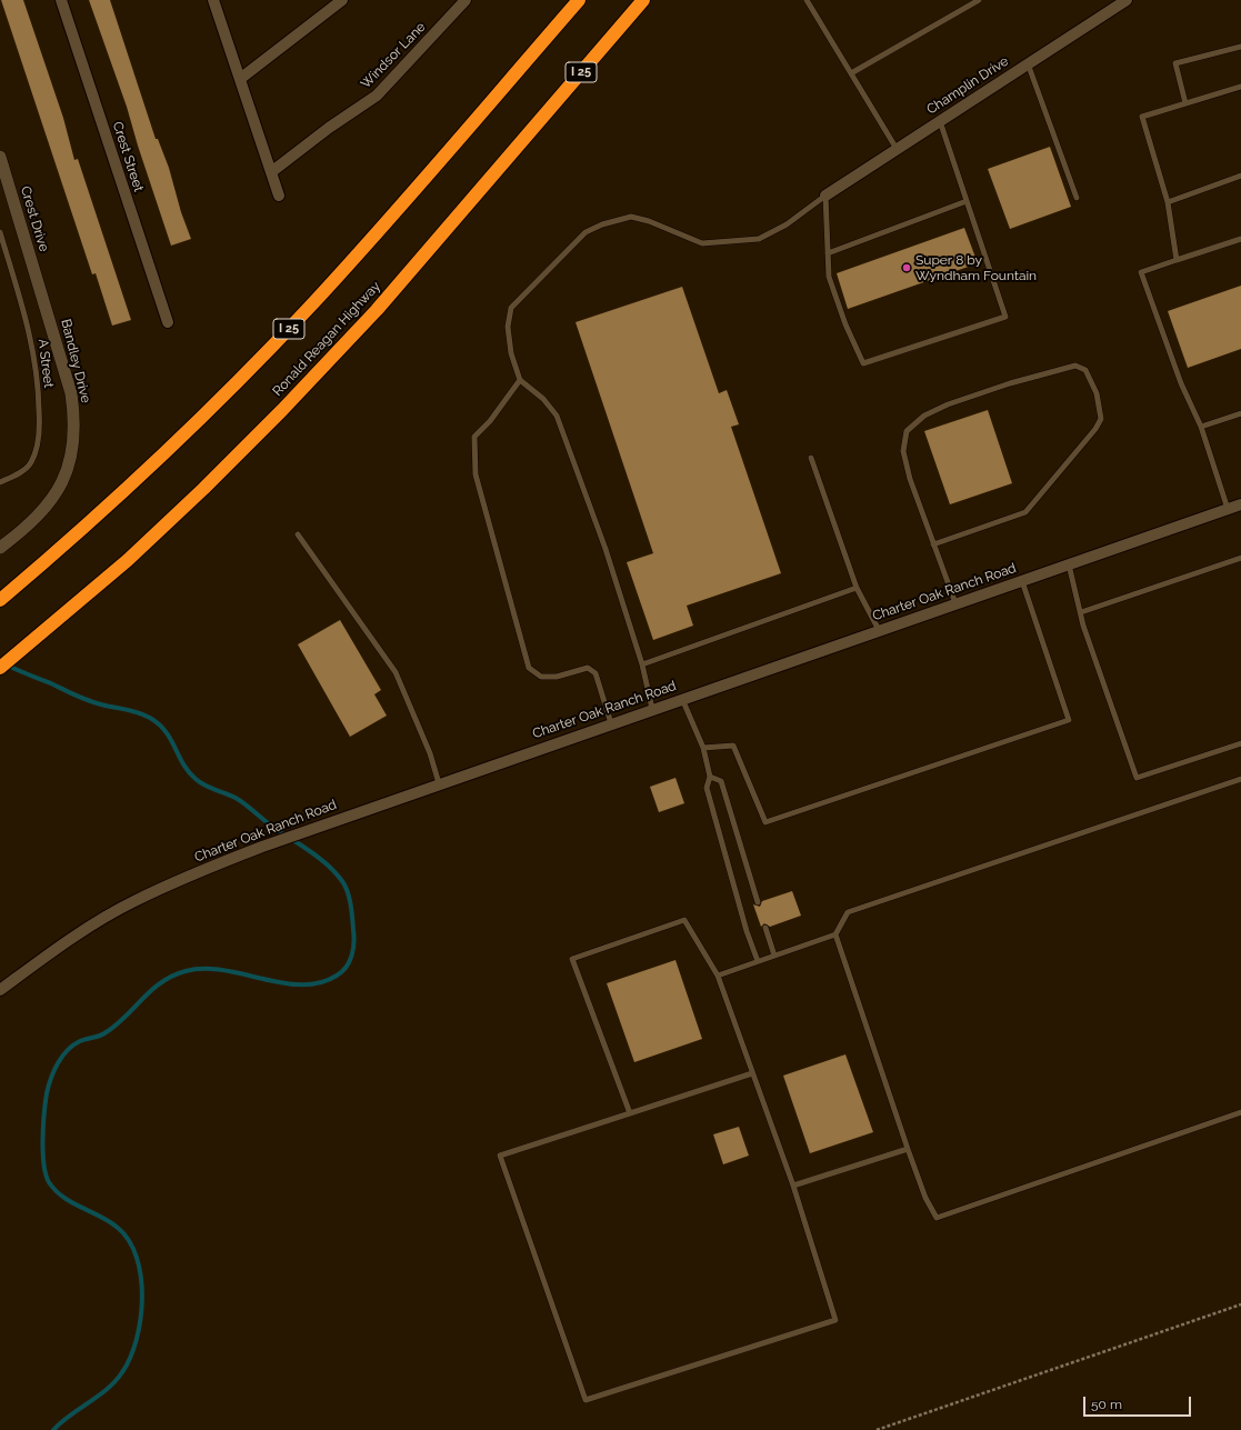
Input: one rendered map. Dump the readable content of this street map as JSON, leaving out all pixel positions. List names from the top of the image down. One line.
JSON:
{"streets":{"highway":["I 25","Ronald Reagan Highway"],"street":["Windsor Lane","Champlin Drive","Crest Street","Crest Drive","Bandley Drive","Charter Oak Ranch Road"],"lane":["A Street"]},"crossings":[["Crest Drive","Bandley Drive"]],"places":["Super 8 by Wyndham Fountain"],"scale_bar":"50 m"}
